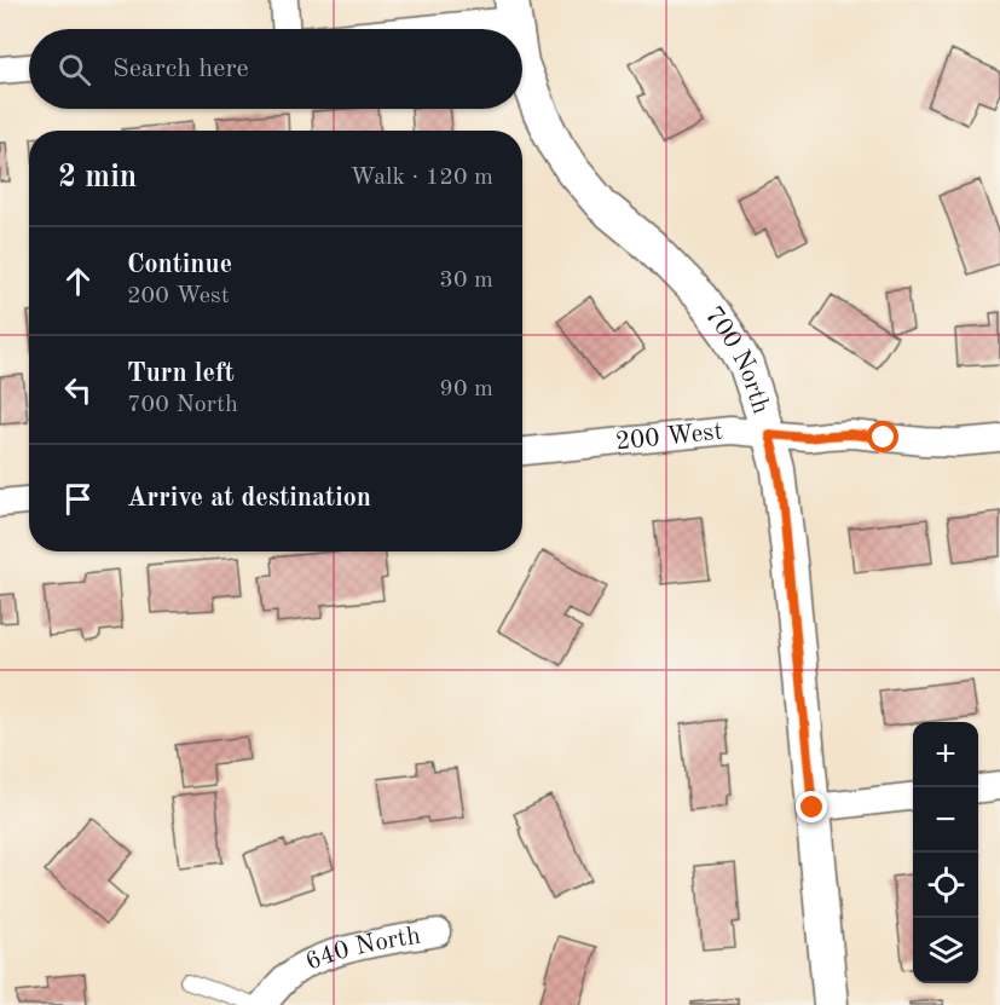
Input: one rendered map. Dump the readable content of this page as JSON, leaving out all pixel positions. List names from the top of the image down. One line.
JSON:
{"streets":{"street":["700 North","200 West","640 North"]},"crossings":[["700 North","200 West"]],"page":{"search":"Search here","heading":["2 min","Walk · 120 m"],"list":[["Continue","200 West","30 m"],["Turn left","700 North","90 m"],"Arrive at destination"],"map_buttons":["+","−"]}}
